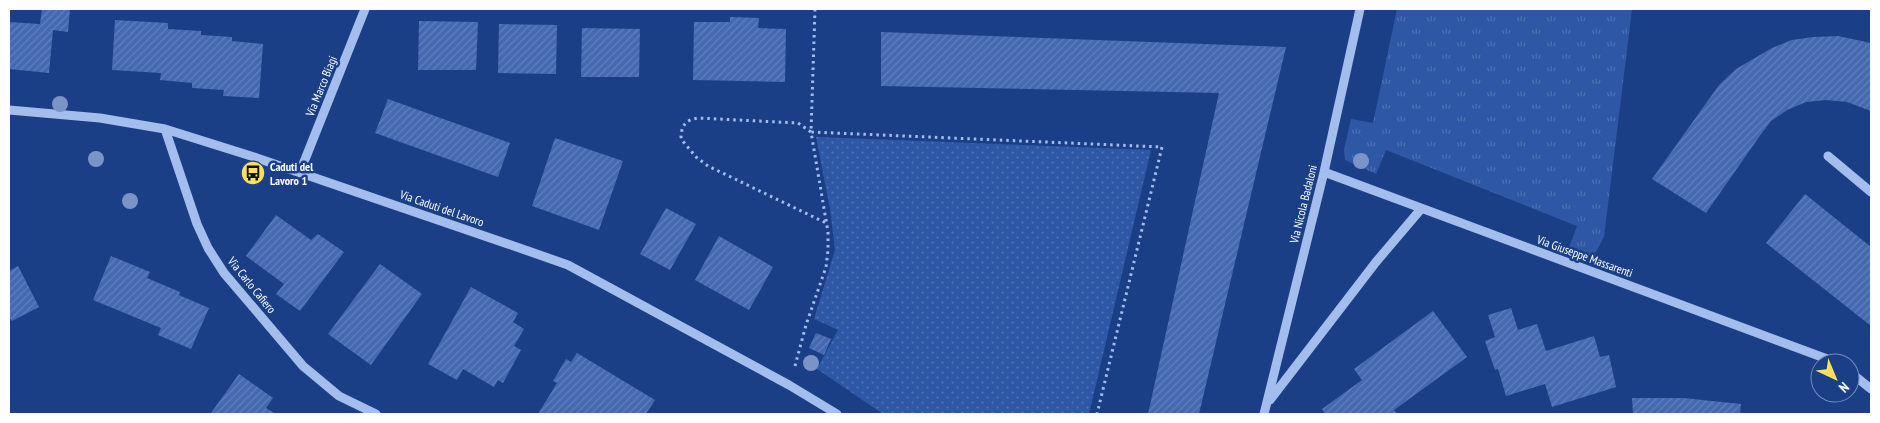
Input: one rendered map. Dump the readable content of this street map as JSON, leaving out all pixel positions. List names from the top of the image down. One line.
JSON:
{"streets":{"street":["Via Marco Biagi","Via Nicola Badaloni","Via Caduti del Lavoro","Via Giuseppe Massarenti","Via Carlo Cafiero"]},"crossings":[["Via Marco Biagi","Via Caduti del Lavoro"],["Via Nicola Badaloni","Via Giuseppe Massarenti"],["Via Caduti del Lavoro","Via Carlo Cafiero"]],"places":{"bus stop":["Caduti del Lavoro 1"]},"north":"bottom right"}
